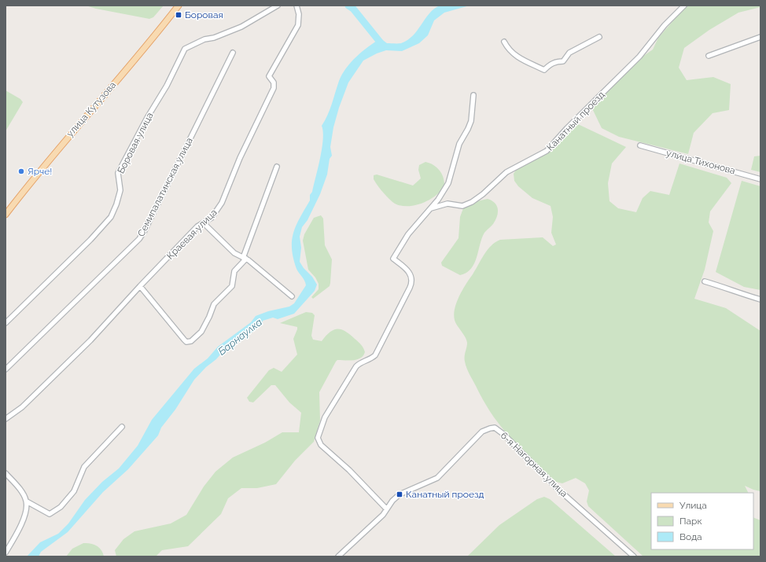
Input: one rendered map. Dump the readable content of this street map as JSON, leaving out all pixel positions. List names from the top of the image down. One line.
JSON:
{"streets":{"main road":["улица Кутузова"],"street":["Канатный проезд","Боровая улица","улица Тихонова","Семипалатинская улица","Краевая улица","6-я Нагорная улица"]},"water":["Барнаулка"],"places":{"transit":["Боровая","Канатный проезд"],"other":["Ярче!"]},"legend":["Улица","Парк","Вода"]}
